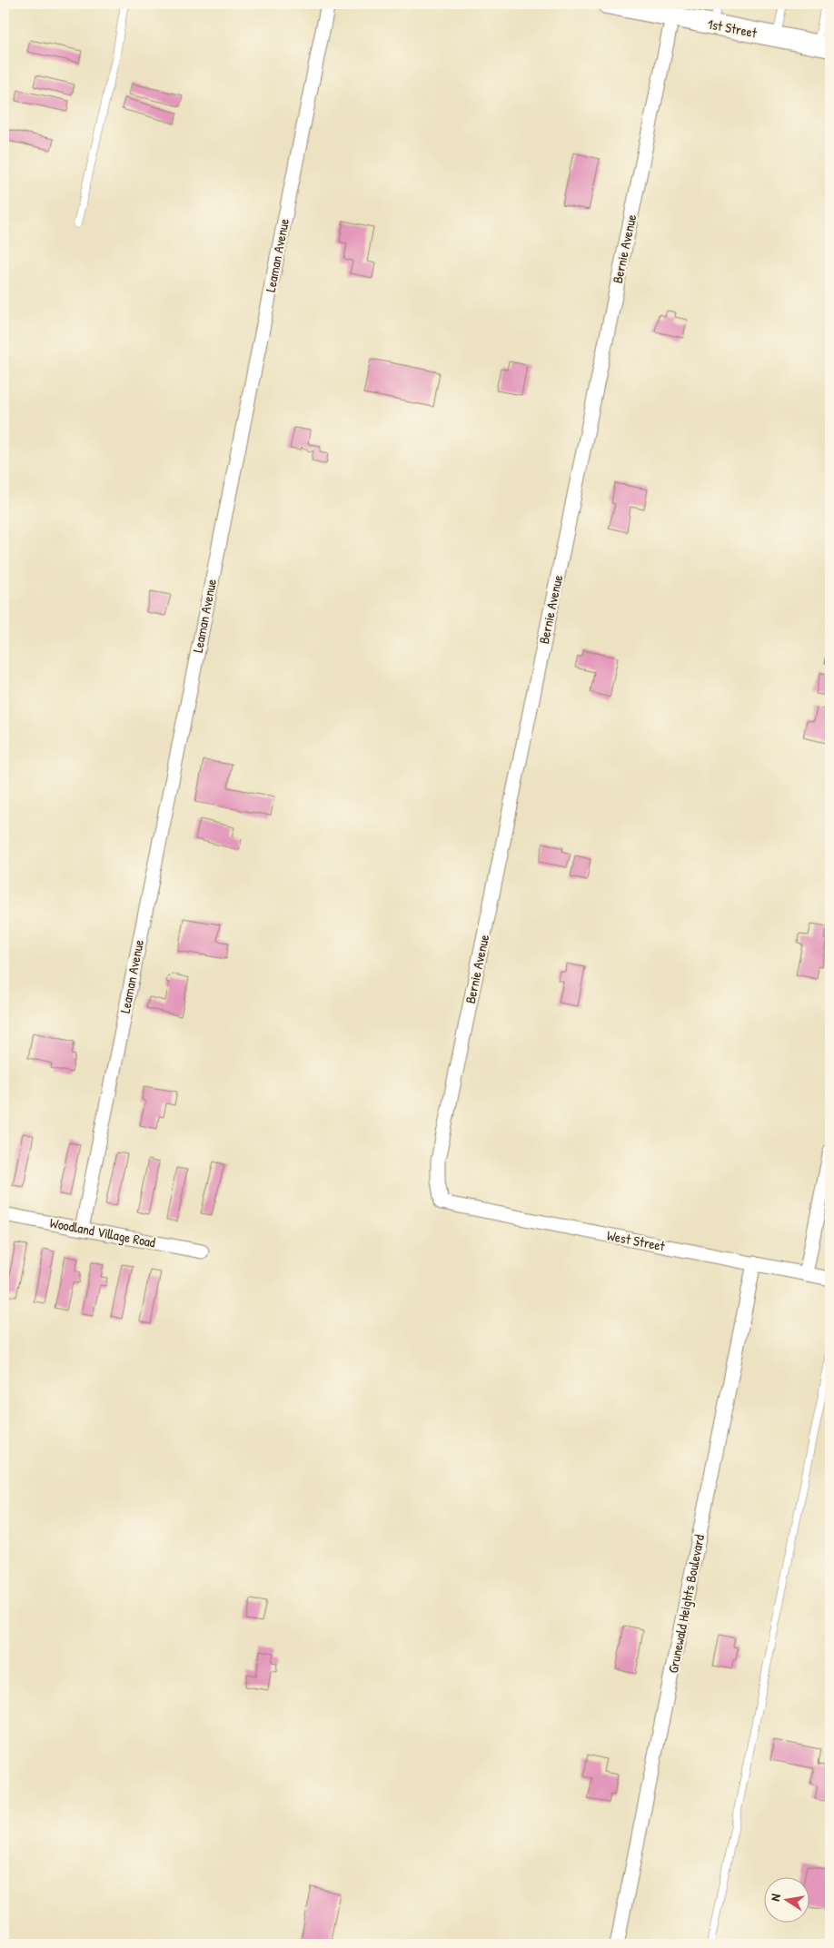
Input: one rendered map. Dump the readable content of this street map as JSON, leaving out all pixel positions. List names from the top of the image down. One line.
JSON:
{"streets":{"main road":["1st Street"],"street":["Bernie Avenue","Leaman Avenue","Woodland Village Road","West Street","Grunewald Heights Boulevard"]},"crossings":[["1st Street","Bernie Avenue"],["Bernie Avenue","West Street"],["Leaman Avenue","Woodland Village Road"],["West Street","Grunewald Heights Boulevard"]],"north":"left"}
